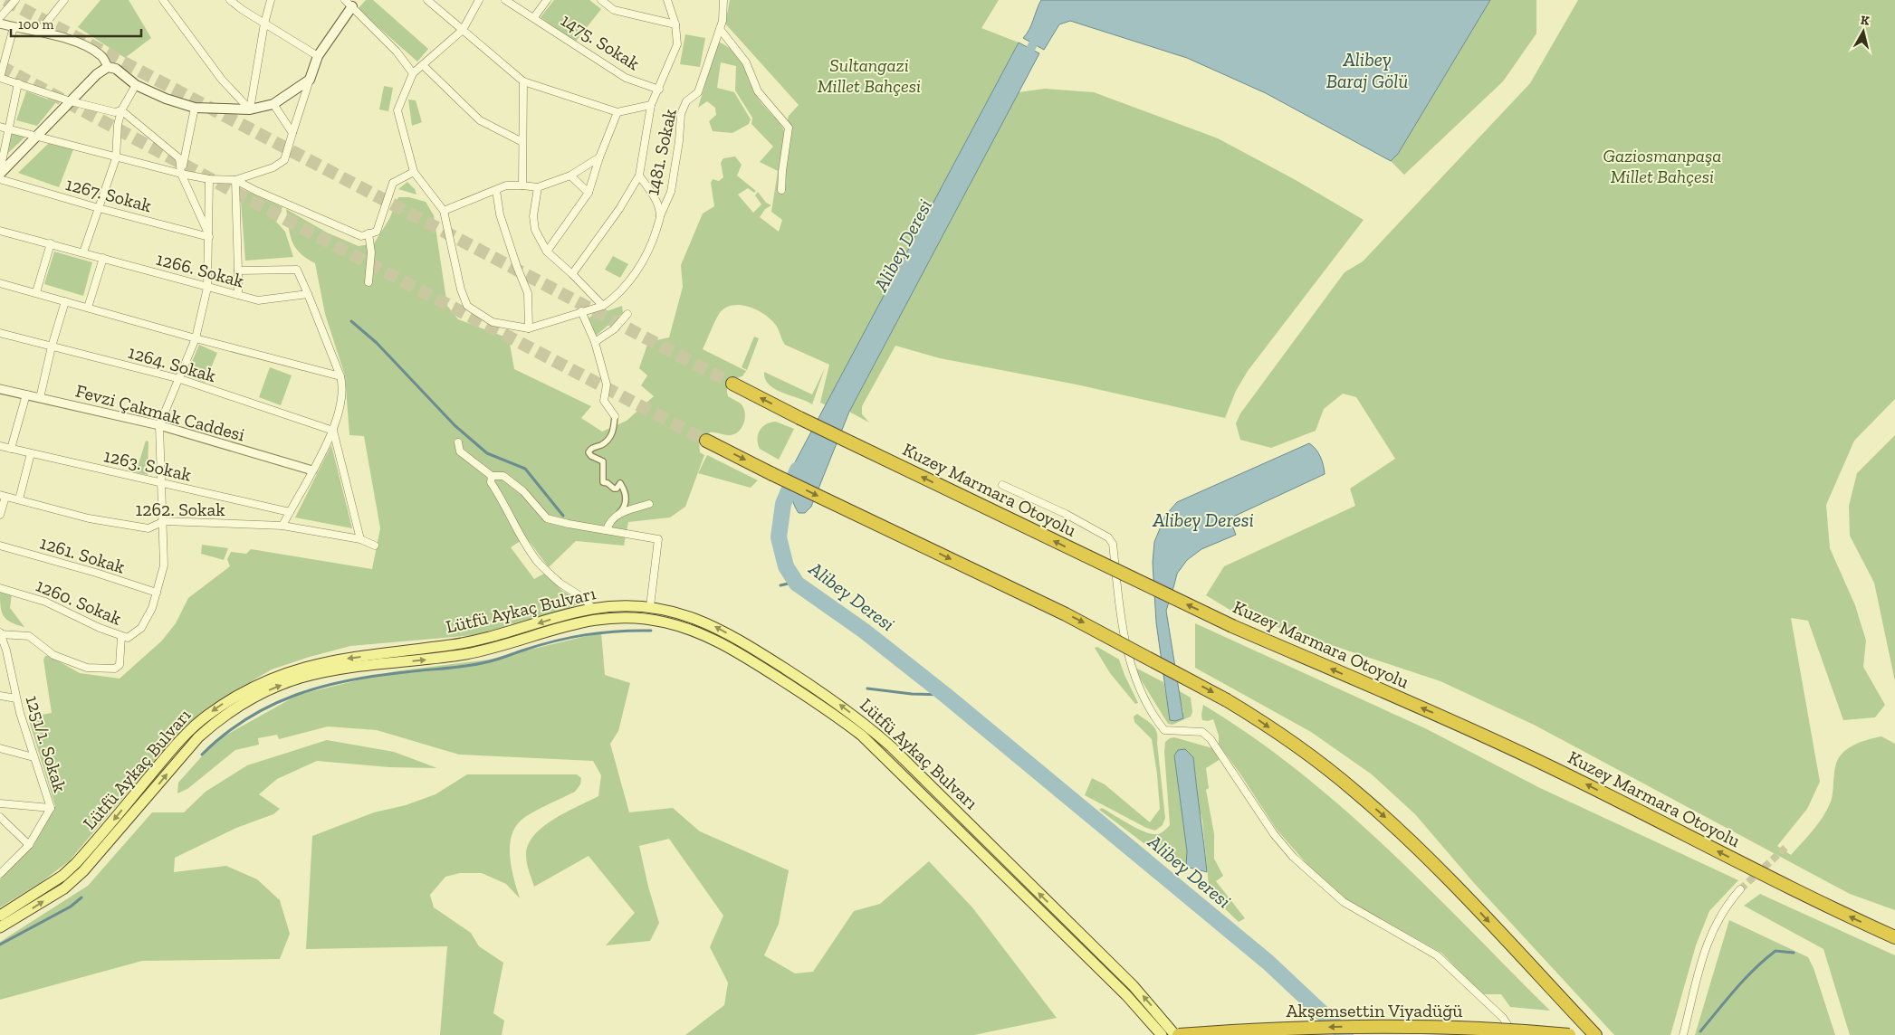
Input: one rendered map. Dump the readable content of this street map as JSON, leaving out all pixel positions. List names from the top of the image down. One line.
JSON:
{"streets":{"highway":["Kuzey Marmara Otoyolu","Akşemsettin Viyadüğü"],"main road":["Lütfü Aykaç Bulvarı"],"street":["1475. Sokak","1481. Sokak","1267. Sokak","1266. Sokak","1264. Sokak","Fevzi Çakmak Caddesi","1263. Sokak","1262. Sokak","1261. Sokak","1260. Sokak","1251/1. Sokak"]},"crossings":[["Fevzi Çakmak Caddesi","1260. Sokak"],["1263. Sokak","1260. Sokak"],["1262. Sokak","1260. Sokak"],["1261. Sokak","1260. Sokak"]],"one_way":["Akşemsettin Viyadüğü"],"water":["Alibey Baraj Gölü","Alibey Deresi"],"parks":["Sultangazi Millet Bahçesi","Gaziosmanpaşa Millet Bahçesi"],"scale_bar":"100 m","north":"top"}
